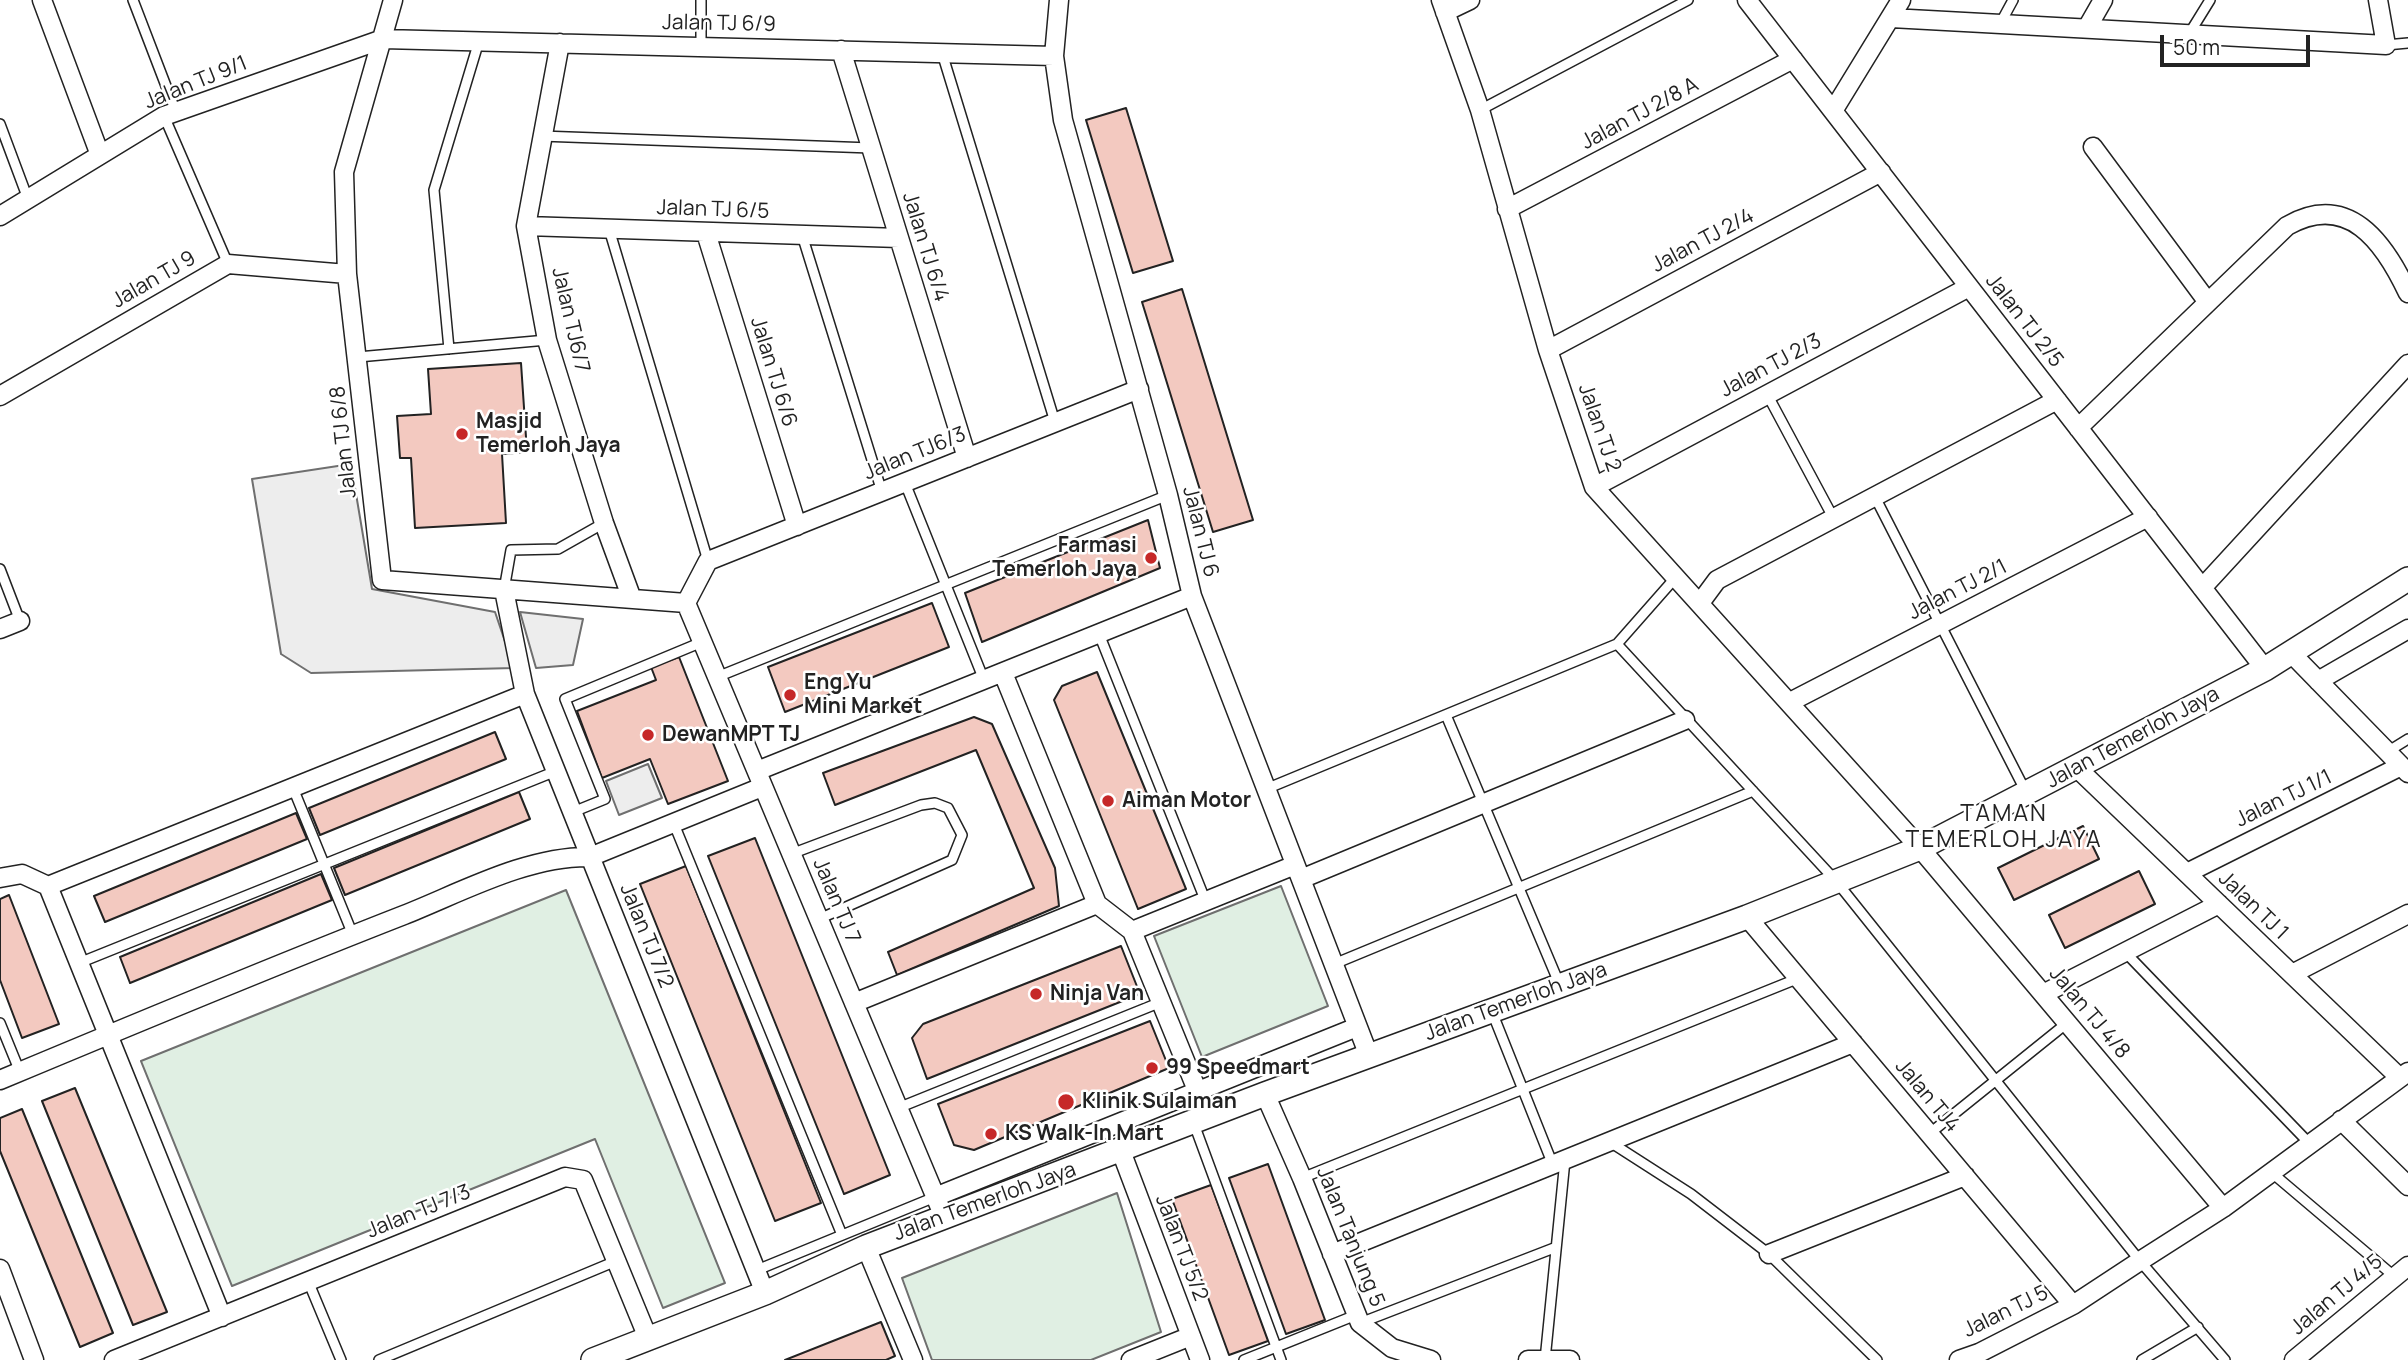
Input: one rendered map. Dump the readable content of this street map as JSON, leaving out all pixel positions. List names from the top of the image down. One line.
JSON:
{"streets":{"street":["Jalan TJ 6/9","Jalan TJ 9/1","Jalan TJ 2/8 A","Jalan TJ 6/5","Jalan TJ 2/4","Jalan TJ 6/4","Jalan TJ 9","Jalan TJ6/7","Jalan TJ 2/5","Jalan TJ 2/3","Jalan TJ 6/6","Jalan TJ 2","Jalan TJ 6/8","Jalan TJ6/3","Jalan TJ 6","Jalan TJ 2/1","Jalan Temerloh Jaya","Jalan TJ 1/1","Jalan TJ 7","Jalan TJ 1","Jalan TJ 7/2","Jalan TJ 4/8","Jalan TJ4","Jalan TJ 7/3","Jalan Tanjung 5","Jalan TJ 5/2","Jalan TJ 4/5","Jalan TJ 5"]},"crossings":[["Jalan TJ 6/9","Jalan TJ 9/1"],["Jalan TJ 6/9","Jalan TJ 6/4"],["Jalan TJ 6/9","Jalan TJ6/7"],["Jalan TJ 6/9","Jalan TJ 6/8"],["Jalan TJ 6/9","Jalan TJ 6"],["Jalan TJ 9/1","Jalan TJ 6/8"],["Jalan TJ 2/8 A","Jalan TJ 2/5"],["Jalan TJ 2/8 A","Jalan TJ 2"],["Jalan TJ 6/5","Jalan TJ 6/4"],["Jalan TJ 6/5","Jalan TJ6/7"],["Jalan TJ 6/5","Jalan TJ 6/6"],["Jalan TJ 2/4","Jalan TJ 2/5"],["Jalan TJ 2/4","Jalan TJ 2"],["Jalan TJ 6/4","Jalan TJ6/3"],["Jalan TJ 9","Jalan TJ 6/8"],["Jalan TJ6/7","Jalan TJ 6/8"],["Jalan TJ 2/5","Jalan TJ 2/3"],["Jalan TJ 2/5","Jalan TJ 2/1"],["Jalan TJ 2/5","Jalan Temerloh Jaya"],["Jalan TJ 2/3","Jalan TJ 2"],["Jalan TJ 6/6","Jalan TJ6/3"],["Jalan TJ 2","Jalan TJ 2/1"],["Jalan TJ 2","Jalan Temerloh Jaya"],["Jalan TJ 2","Jalan TJ 4/8"],["Jalan TJ 6/8","Jalan TJ 7"],["Jalan TJ 6/8","Jalan TJ 7/2"],["Jalan TJ6/3","Jalan TJ 6"],["Jalan TJ 6","Jalan Temerloh Jaya"],["Jalan Temerloh Jaya","Jalan TJ 7"],["Jalan Temerloh Jaya","Jalan TJ 1"],["Jalan Temerloh Jaya","Jalan TJ 7/2"],["Jalan Temerloh Jaya","Jalan TJ 4/8"],["Jalan Temerloh Jaya","Jalan TJ4"],["Jalan Temerloh Jaya","Jalan TJ 7/3"],["Jalan Temerloh Jaya","Jalan Tanjung 5"],["Jalan Temerloh Jaya","Jalan TJ 5/2"],["Jalan TJ 1/1","Jalan TJ 1"],["Jalan TJ 1","Jalan TJ 5"],["Jalan TJ 4/8","Jalan TJ 5"],["Jalan TJ4","Jalan TJ 5"]],"districts":["TAMAN TEMERLOH JAYA"],"places":["Masjid Temerloh Jaya","Farmasi Temerloh Jaya","Eng Yu Mini Market","DewanMPT TJ","Aiman Motor","Ninja Van","99 Speedmart","Klinik Sulaiman","KS Walk-In Mart"],"scale_bar":"50 m"}
